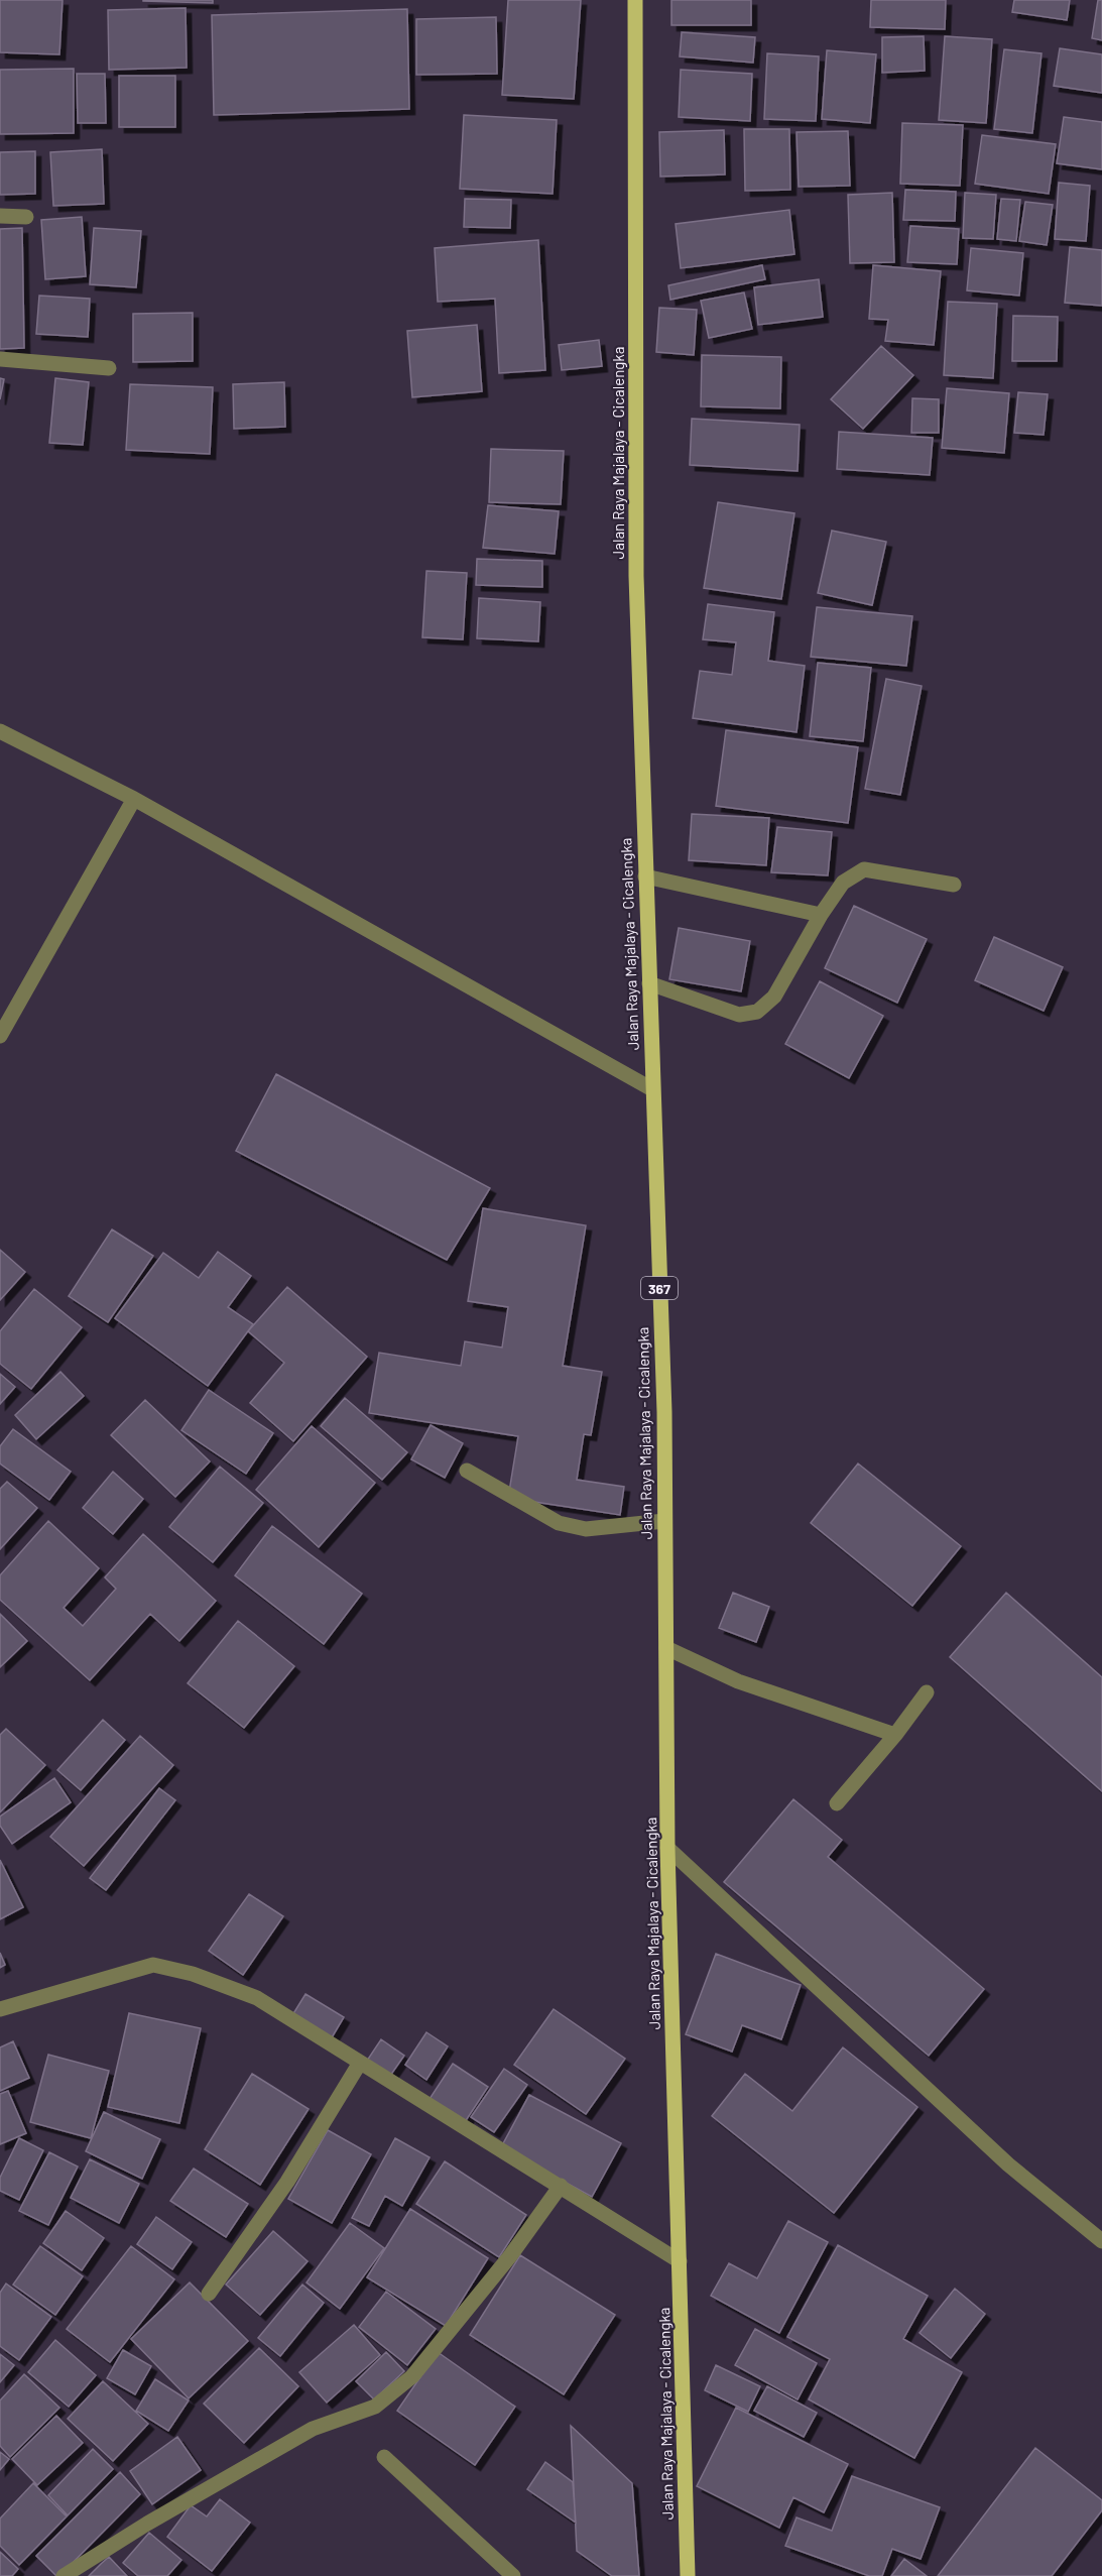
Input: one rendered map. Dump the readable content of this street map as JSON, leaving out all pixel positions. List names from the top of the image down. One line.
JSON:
{"streets":{"main road":["Jalan Raya Majalaya - Cicalengka","367"]}}
